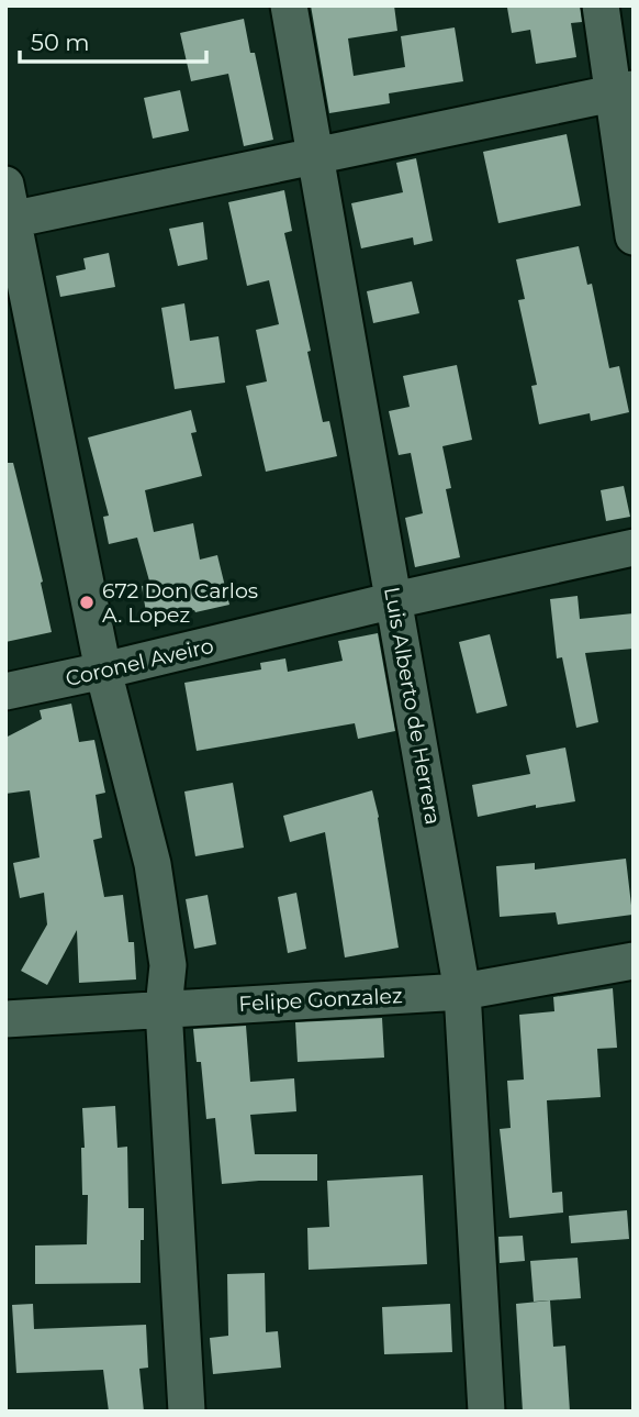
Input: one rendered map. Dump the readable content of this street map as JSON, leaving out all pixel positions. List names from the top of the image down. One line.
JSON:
{"streets":{"street":["Coronel Aveiro","Luis Alberto de Herrera","Felipe Gonzalez"]},"crossings":[["Coronel Aveiro","Luis Alberto de Herrera"],["Luis Alberto de Herrera","Felipe Gonzalez"]],"places":["672 Don Carlos A. Lopez"],"scale_bar":"50 m"}
